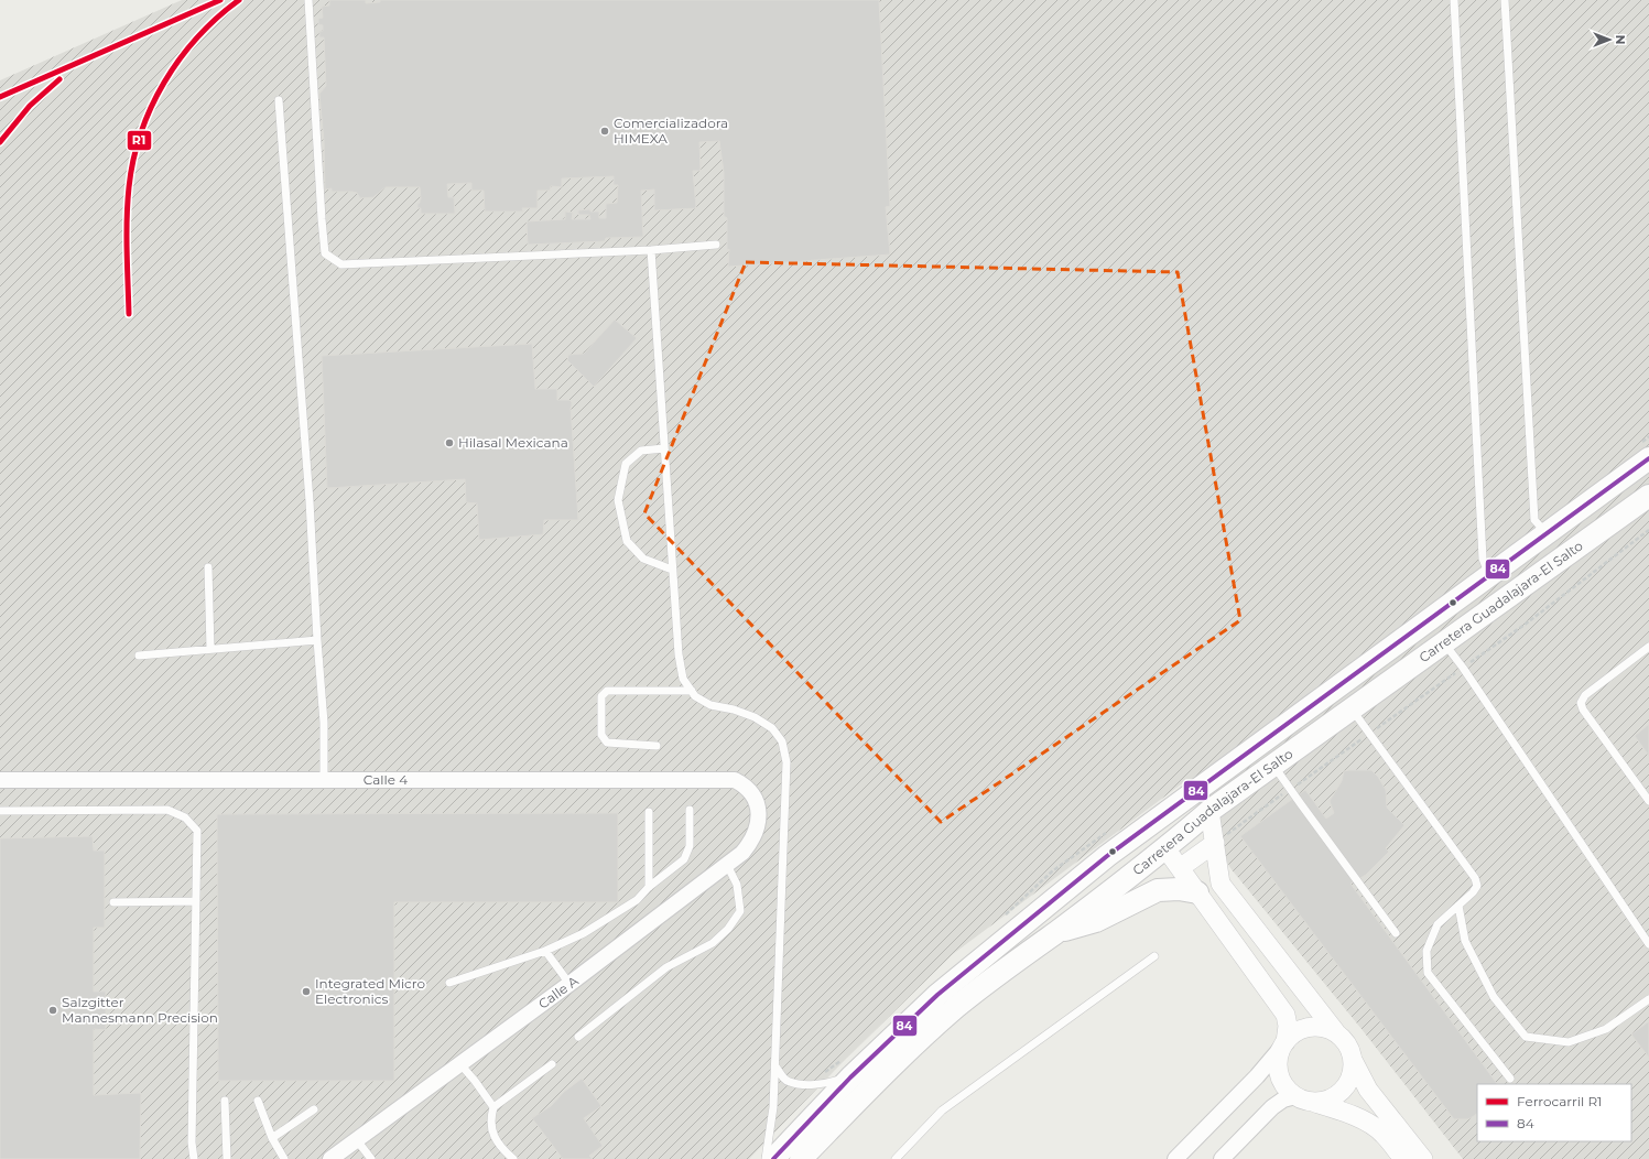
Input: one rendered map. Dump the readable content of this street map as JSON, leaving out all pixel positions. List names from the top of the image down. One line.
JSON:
{"streets":{"main road":["Carretera Guadalajara-El Salto"],"street":["Calle 4","Calle A"]},"crossings":[["Calle 4","Calle A"]],"places":["Comercializadora HIMEXA","Hilasal Mexicana","Integrated Micro Electronics","Salzgitter Mannesmann Precision"],"lines":["rail line R1","transit line 84"],"legend":["Ferrocarril R1","84"],"north":"right"}
